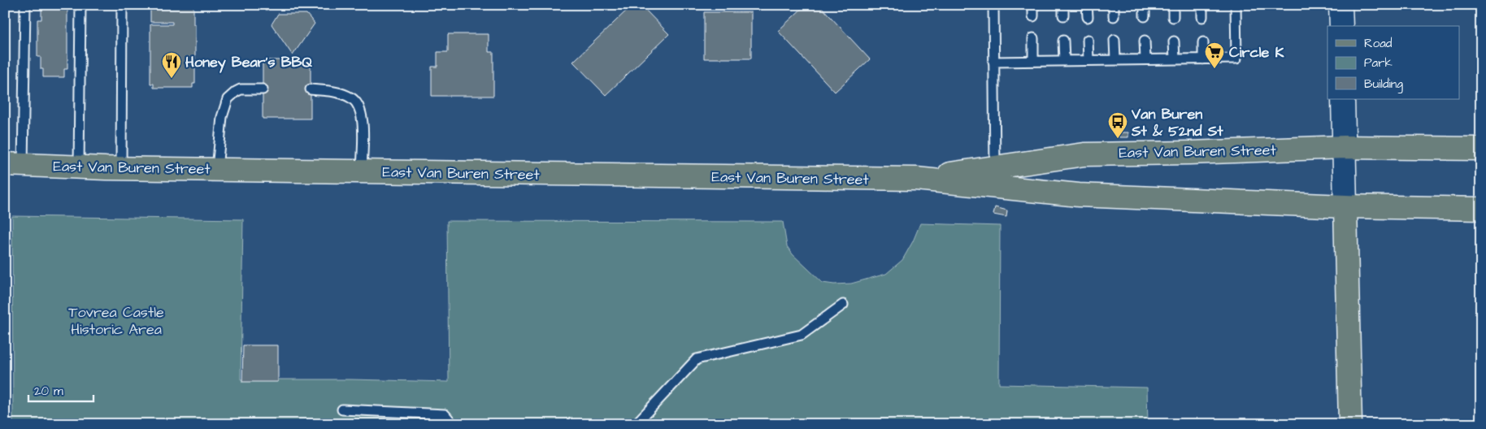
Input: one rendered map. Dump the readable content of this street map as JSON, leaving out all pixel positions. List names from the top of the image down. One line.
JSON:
{"streets":{"main road":["East Van Buren Street"]},"parks":["Tovrea Castle Historic Area"],"places":{"supermarket":["Circle K"],"restaurant":["Honey Bear's BBQ"],"bus stop":["Van Buren St & 52nd St"]},"legend":["Road","Park","Building"],"scale_bar":"20 m"}
